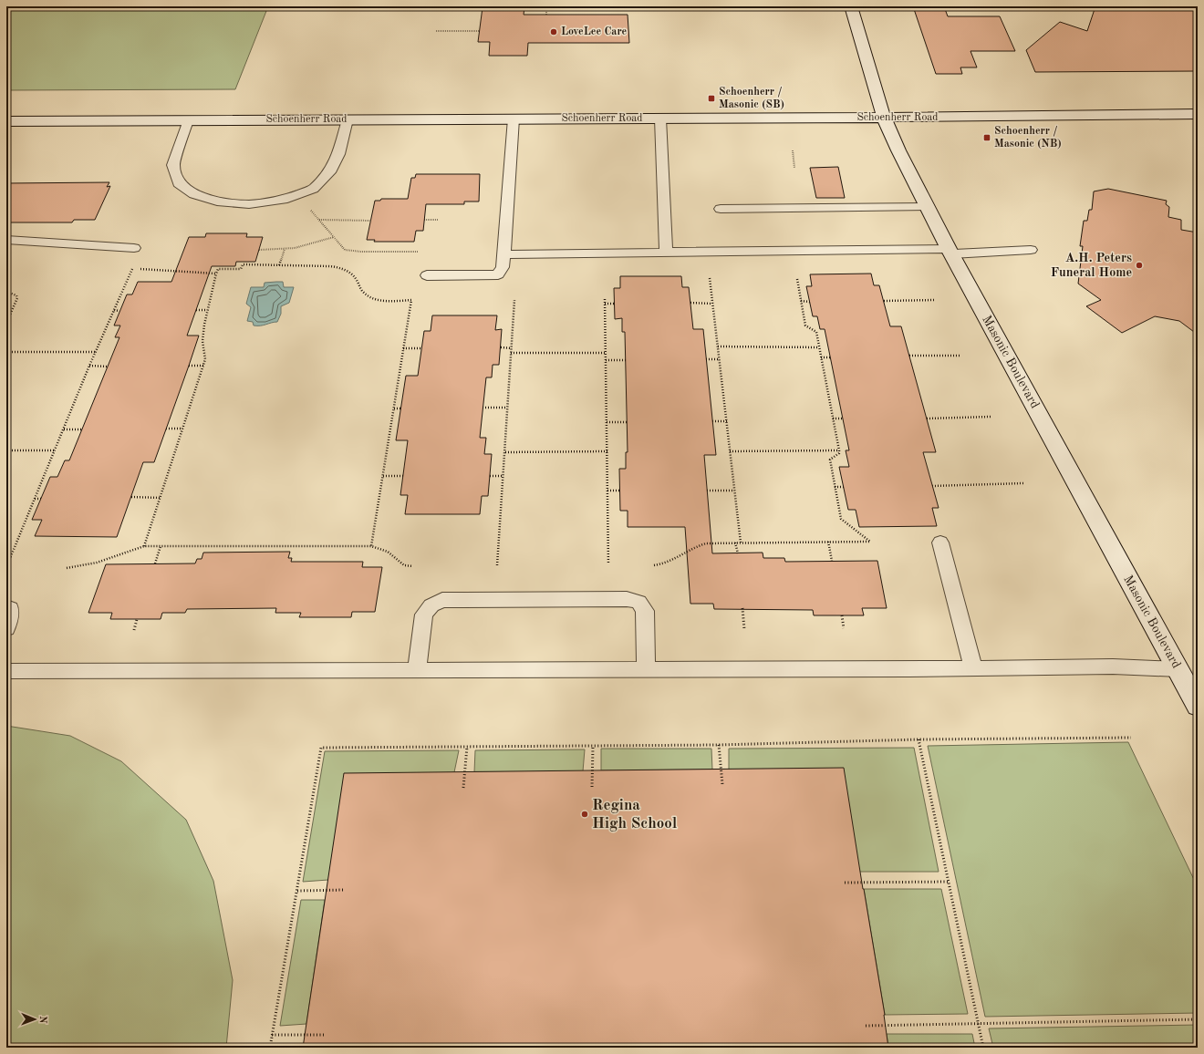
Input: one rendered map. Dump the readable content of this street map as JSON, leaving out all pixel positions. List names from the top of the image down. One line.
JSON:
{"streets":{"main road":["Schoenherr Road","Masonic Boulevard"]},"crossings":[["Schoenherr Road","Masonic Boulevard"]],"places":{"other":["LoveLee Care","A.H. Peters Funeral Home","Regina High School"],"transit":["Schoenherr / Masonic (SB)","Schoenherr / Masonic (NB)"]},"north":"right"}
